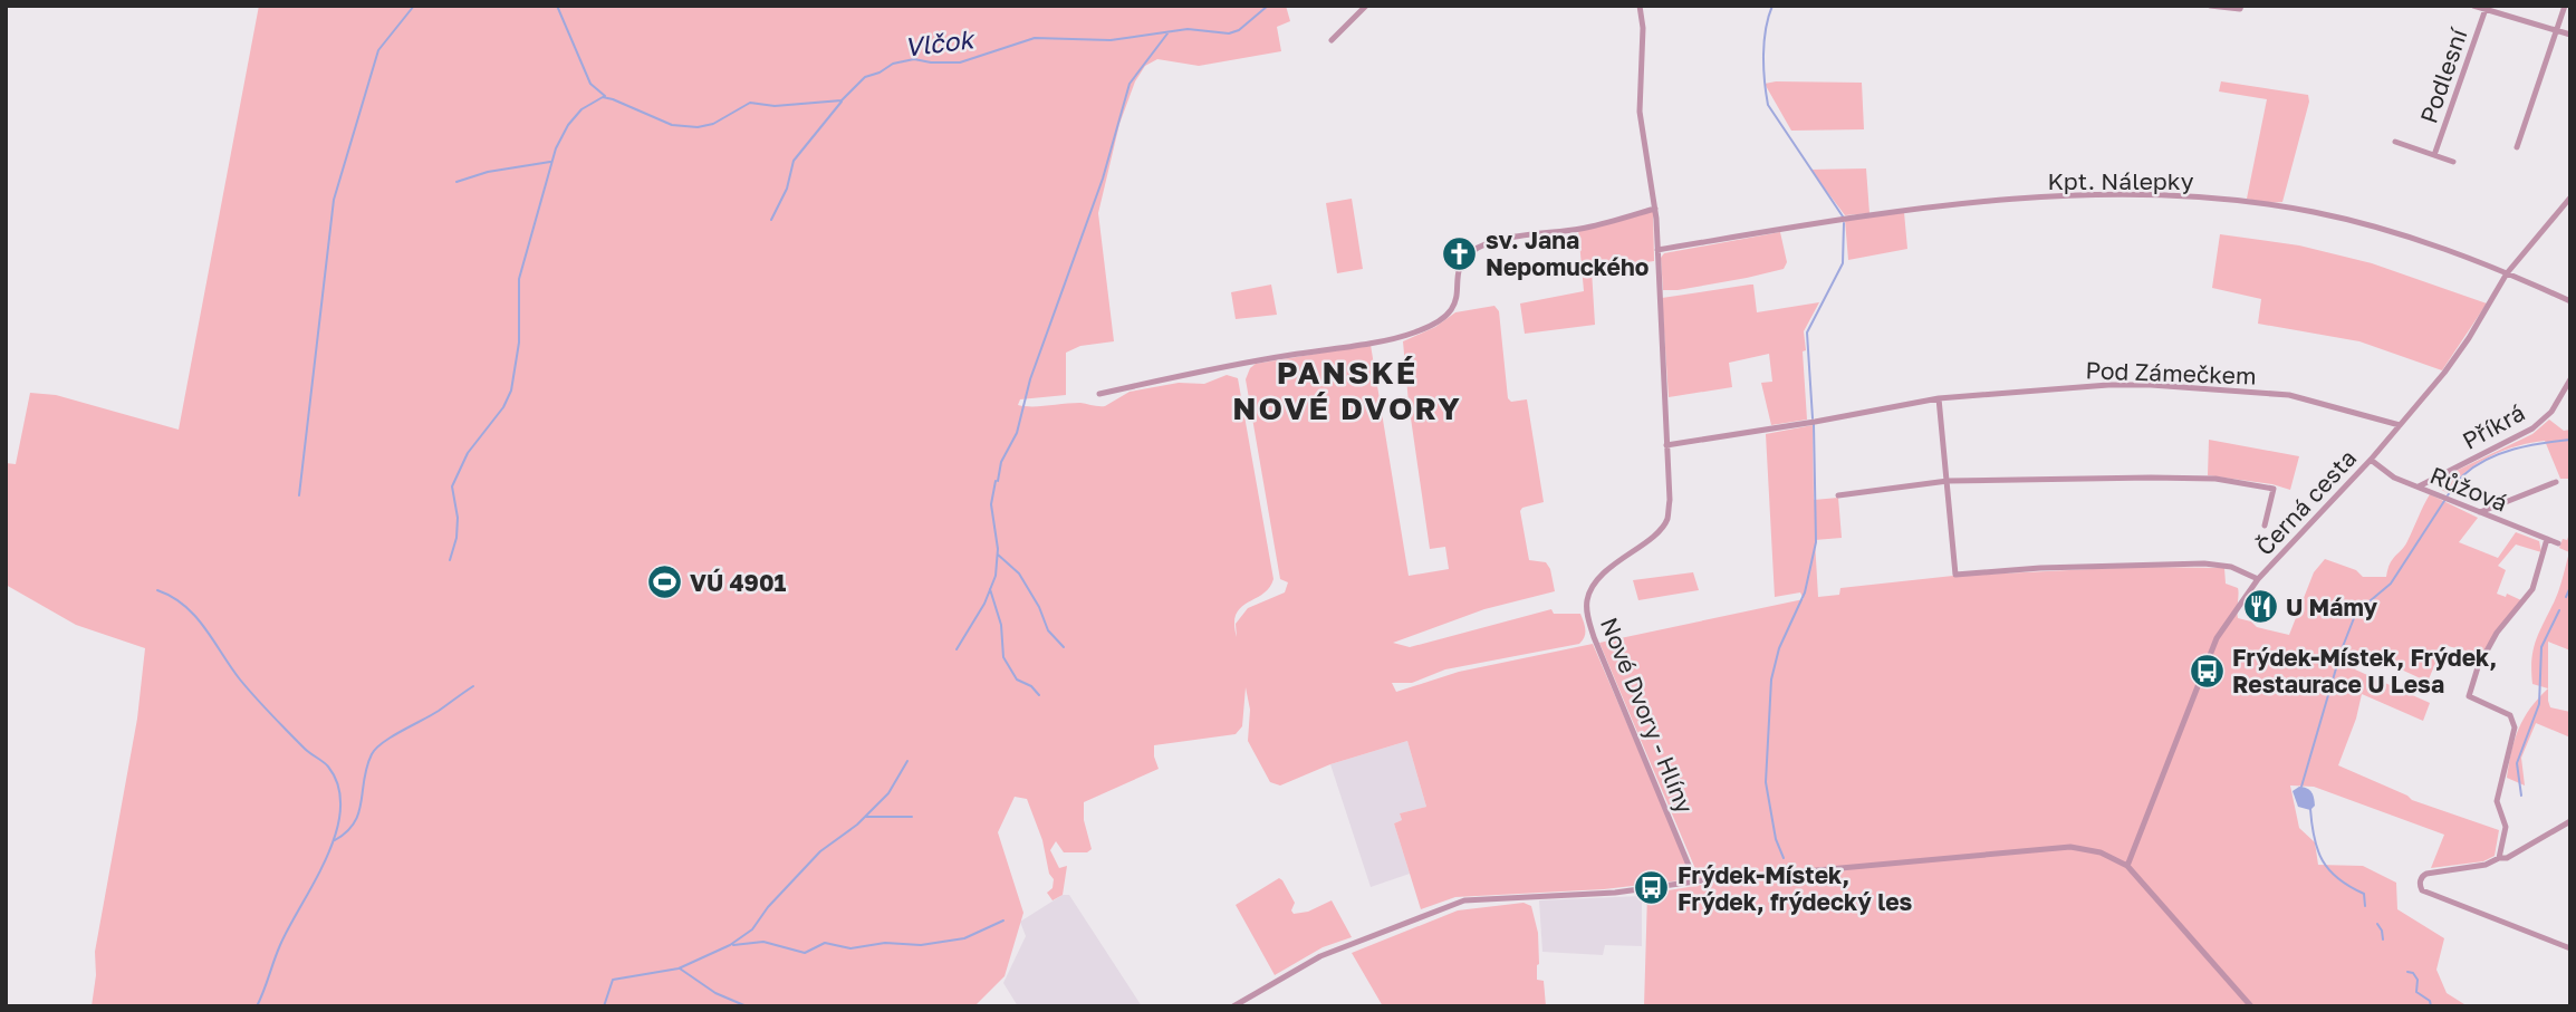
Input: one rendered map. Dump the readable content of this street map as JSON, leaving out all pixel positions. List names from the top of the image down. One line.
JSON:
{"streets":{"street":["Podlesní","Kpt. Nálepky","Pod Zámečkem","Příkrá","Růžová","Černá cesta","Nové Dvory - Hlíny"]},"crossings":[["Kpt. Nálepky","Černá cesta"],["Pod Zámečkem","Černá cesta"],["Pod Zámečkem","Nové Dvory - Hlíny"],["Příkrá","Růžová"],["Růžová","Černá cesta"]],"districts":["PANSKÉ NOVÉ DVORY"],"water":["Vlčok"],"places":{"church":["sv. Jana Nepomuckého"],"sports":["VÚ 4901"],"restaurant":["U Mámy"],"bus stop":["Frýdek-Místek, Frýdek, Restaurace U Lesa","Frýdek-Místek, Frýdek, frýdecký les"]}}
